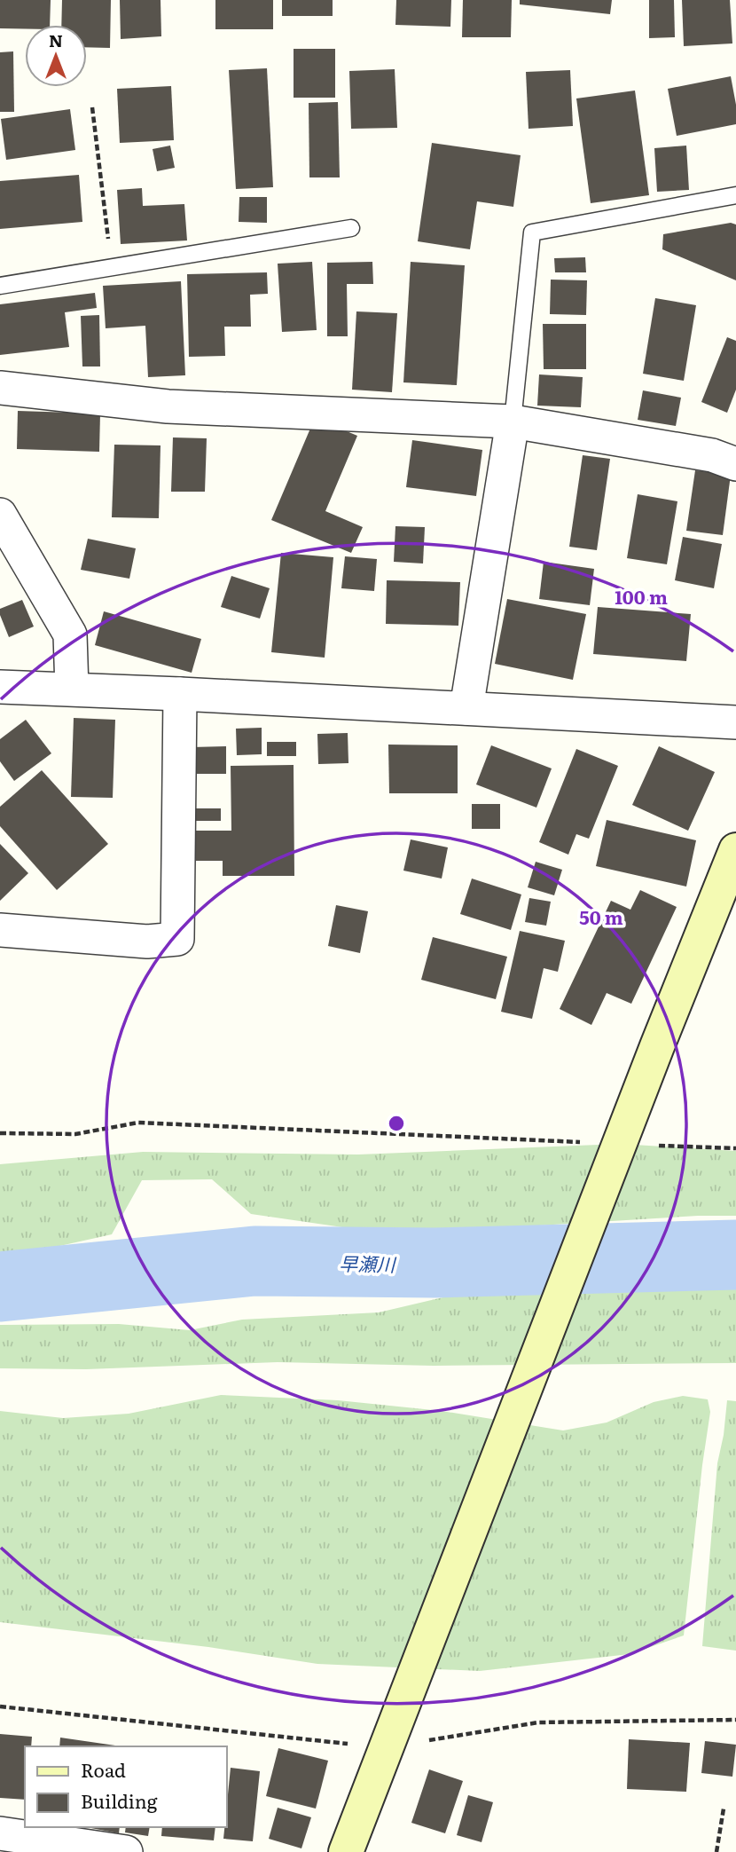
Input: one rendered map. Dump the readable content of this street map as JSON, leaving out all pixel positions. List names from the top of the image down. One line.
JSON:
{"water":["早瀬川"],"legend":["Road","Building"],"north":"top","rings":["100 m","50 m"]}
